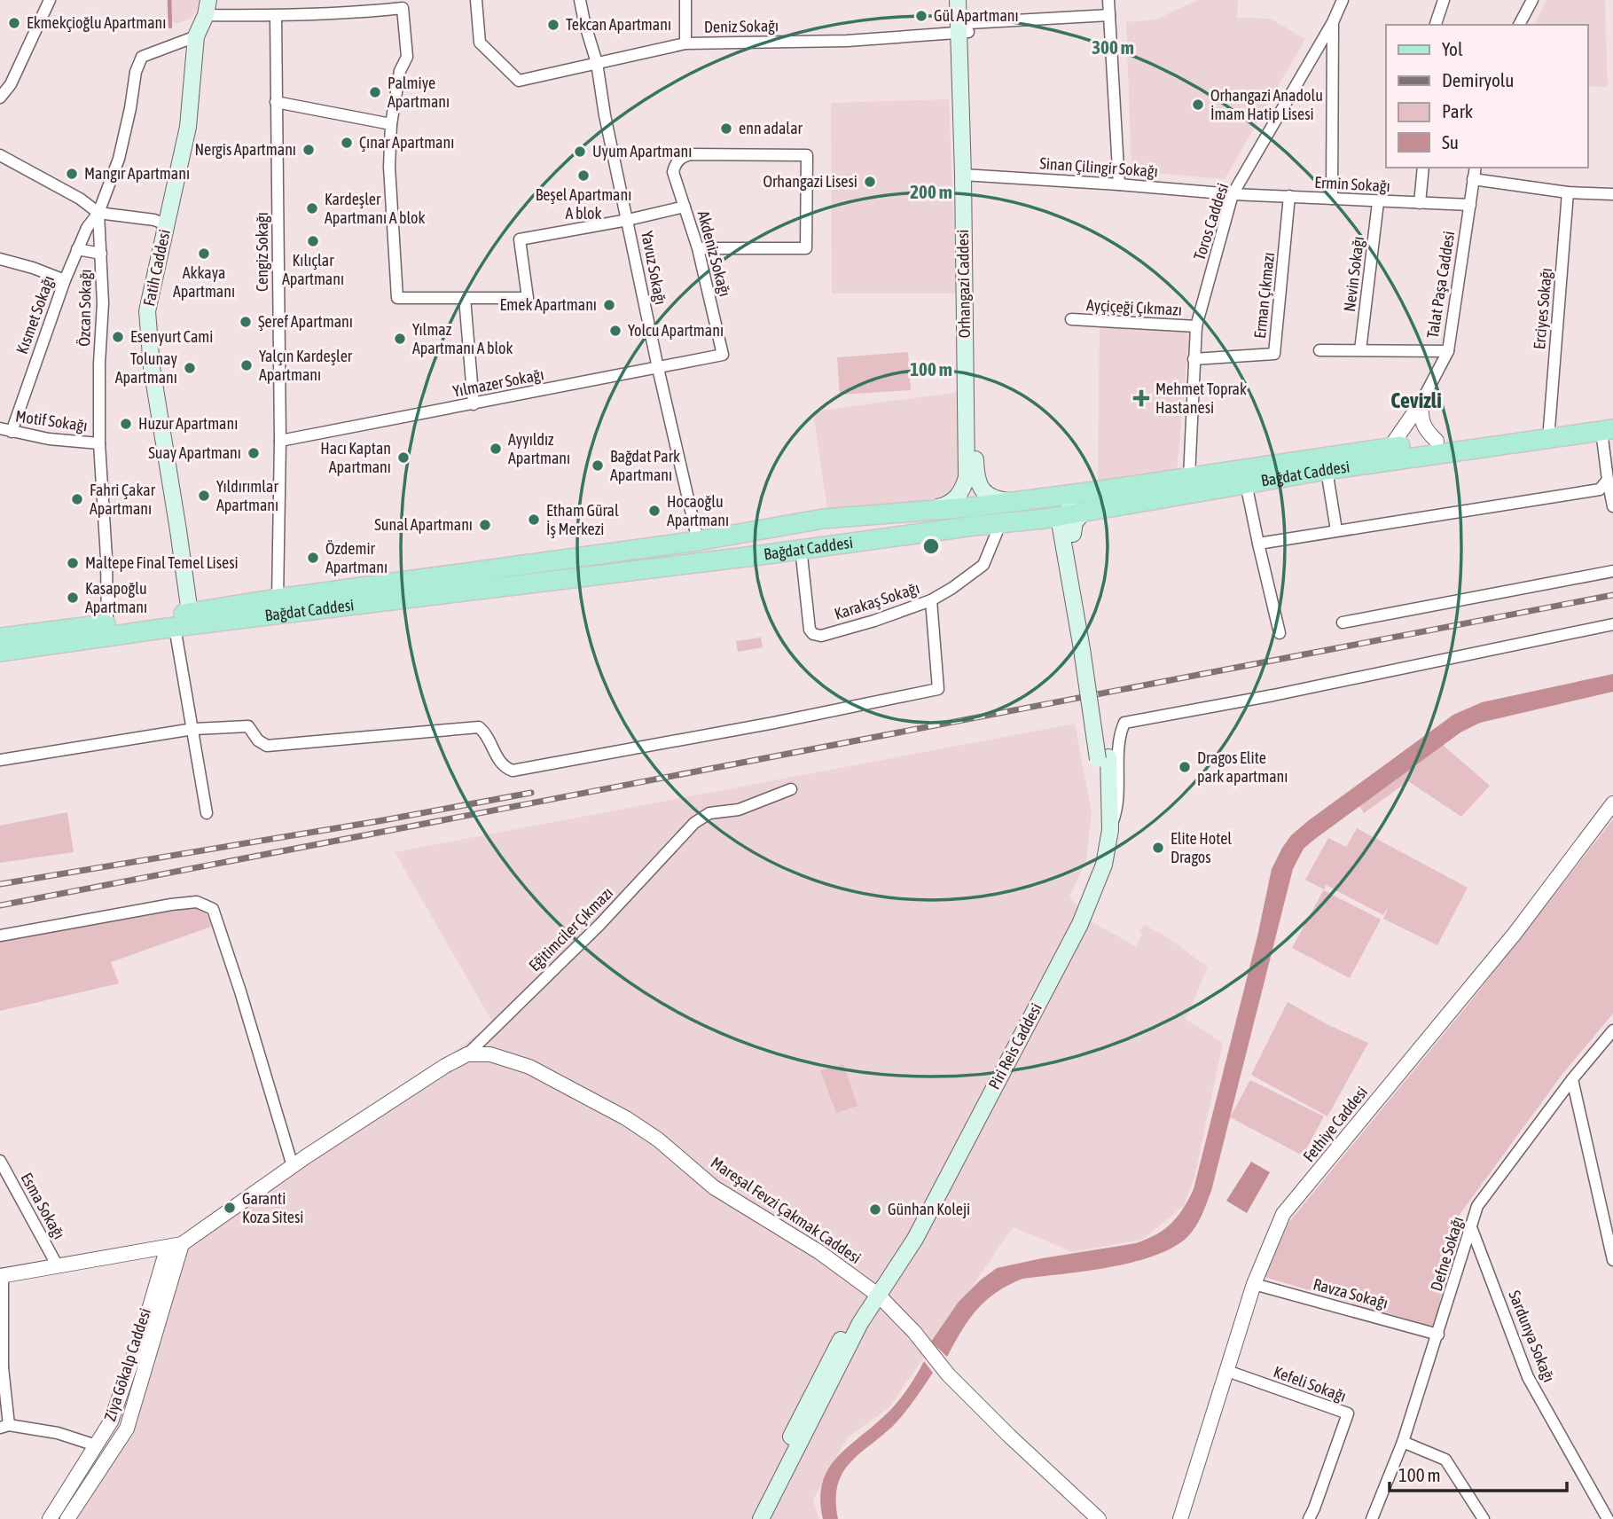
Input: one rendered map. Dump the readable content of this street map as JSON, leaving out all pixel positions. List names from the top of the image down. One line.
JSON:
{"streets":{"main road":["Fatih Caddesi","Orhangazi Caddesi","Bağdat Caddesi","Piri Reis Caddesi"],"street":["Deniz Sokağı","Sinan Çilingir Sokağı","Ermin Sokağı","Toros Caddesi","Cengiz Sokağı","Akdeniz Sokağı","Yavuz Sokağı","Nevin Sokağı","Talat Paşa Caddesi","Erman Çıkmazı","Özcan Sokağı","Ayçiçeği Çıkmazı","Erciyes Sokağı","Kısmet Sokağı","Yılmazer Sokağı","Motif Sokağı","Karakaş Sokağı","Eğitimciler Çıkmazı","Fethiye Caddesi","Esma Sokağı","Mareşal Fevzi Çakmak Caddesi","Defne Sokağı","Ravza Sokağı","Sardunya Sokağı","Ziya Gökalp Caddesi","Kefeli Sokağı"]},"crossings":[["Deniz Sokağı","Yavuz Sokağı"],["Deniz Sokağı","Orhangazi Caddesi"],["Sinan Çilingir Sokağı","Ermin Sokağı"],["Sinan Çilingir Sokağı","Toros Caddesi"],["Sinan Çilingir Sokağı","Orhangazi Caddesi"],["Ermin Sokağı","Toros Caddesi"],["Ermin Sokağı","Nevin Sokağı"],["Ermin Sokağı","Talat Paşa Caddesi"],["Ermin Sokağı","Erman Çıkmazı"],["Toros Caddesi","Erman Çıkmazı"],["Toros Caddesi","Ayçiçeği Çıkmazı"],["Toros Caddesi","Bağdat Caddesi"],["Cengiz Sokağı","Yılmazer Sokağı"],["Cengiz Sokağı","Bağdat Caddesi"],["Akdeniz Sokağı","Yılmazer Sokağı"],["Fatih Caddesi","Özcan Sokağı"],["Fatih Caddesi","Bağdat Caddesi"],["Yavuz Sokağı","Yılmazer Sokağı"],["Yavuz Sokağı","Bağdat Caddesi"],["Orhangazi Caddesi","Bağdat Caddesi"],["Talat Paşa Caddesi","Bağdat Caddesi"],["Özcan Sokağı","Kısmet Sokağı"],["Özcan Sokağı","Motif Sokağı"],["Özcan Sokağı","Bağdat Caddesi"],["Erciyes Sokağı","Bağdat Caddesi"],["Kısmet Sokağı","Motif Sokağı"],["Bağdat Caddesi","Karakaş Sokağı"],["Bağdat Caddesi","Piri Reis Caddesi"],["Eğitimciler Çıkmazı","Mareşal Fevzi Çakmak Caddesi"],["Piri Reis Caddesi","Mareşal Fevzi Çakmak Caddesi"],["Fethiye Caddesi","Ravza Sokağı"],["Fethiye Caddesi","Kefeli Sokağı"],["Defne Sokağı","Ravza Sokağı"],["Defne Sokağı","Sardunya Sokağı"]],"districts":["Cevizli"],"places":{"other":["Gül Apartmanı","Ekmekçioğlu Apartmanı","Tekcan Apartmanı","Palmiye Apartmanı","Orhangazi Anadolu İmam Hatip Lisesi","enn adalar","Çınar Apartmanı","Nergis Apartmanı","Uyum Apartmanı","Mangır Apartmanı","Beşel Apartmanı A blok","Orhangazi Lisesi","Kardeşler Apartmanı A blok","Kılıçlar Apartmanı","Akkaya Apartmanı","Emek Apartmanı","Şeref Apartmanı","Yolcu Apartmanı","Esenyurt Cami","Yılmaz Apartmanı A blok","Yalçın Kardeşler Apartmanı","Tolunay Apartmanı","Huzur Apartmanı","Ayyıldız Apartmanı","Suay Apartmanı","Hacı Kaptan Apartmanı","Bağdat Park Apartmanı","Yıldırımlar Apartmanı","Fahri Çakar Apartmanı","Hocaoğlu Apartmanı","Etham Güral İş Merkezi","Sunal Apartmanı","Özdemir Apartmanı","Maltepe Final Temel Lisesi","Kasapoğlu Apartmanı","Dragos Elite park apartmanı","Elite Hotel Dragos","Garanti Koza Sitesi","Günhan Koleji"],"health":["Mehmet Toprak Hastanesi"]},"legend":["Yol","Demiryolu","Park","Su"],"scale_bar":"100 m","rings":["300 m","200 m","100 m"]}
